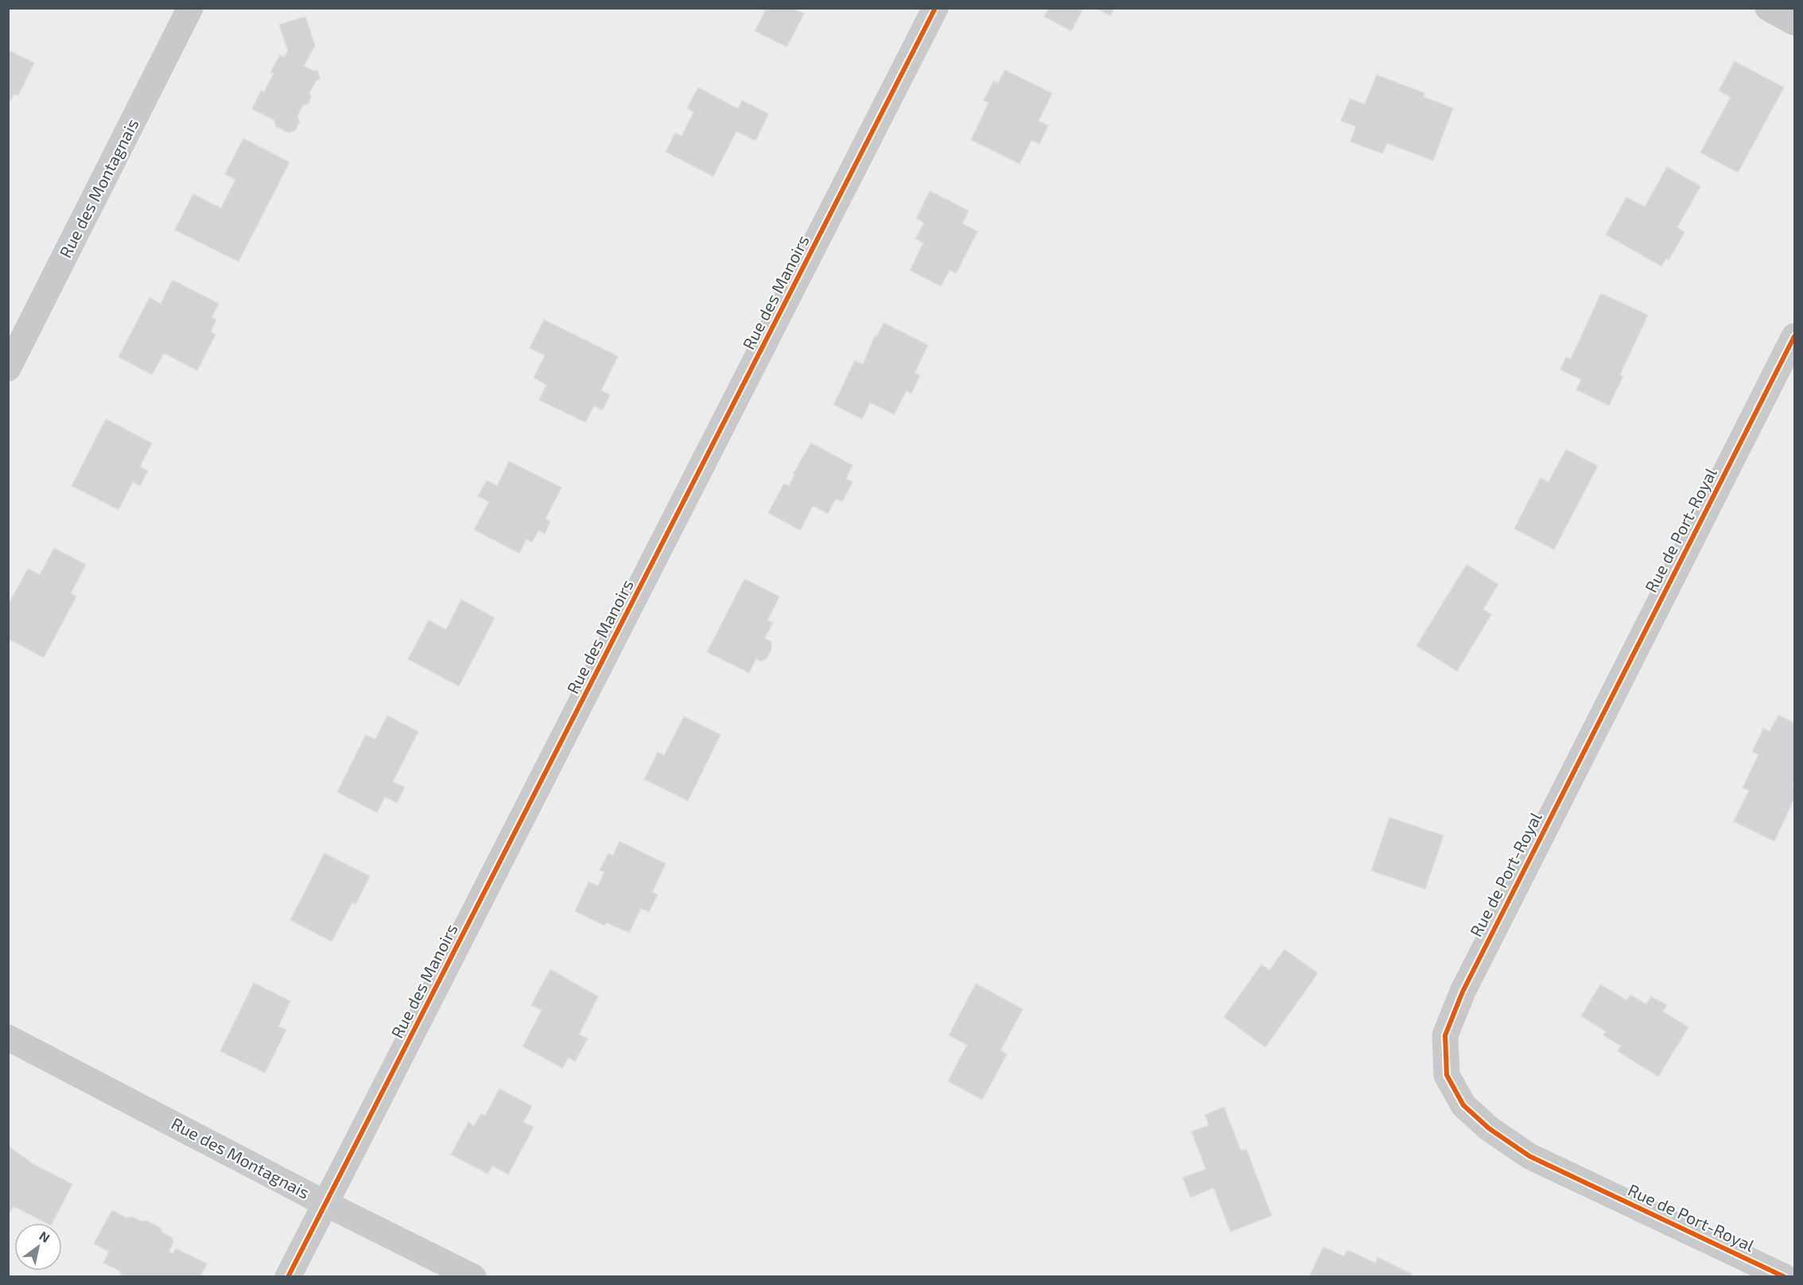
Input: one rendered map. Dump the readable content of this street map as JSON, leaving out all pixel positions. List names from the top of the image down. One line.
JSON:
{"streets":{"street":["Rue des Montagnais","Rue des Manoirs","Rue de Port-Royal"]},"crossings":[["Rue des Montagnais","Rue des Manoirs"]],"north":"top right"}
